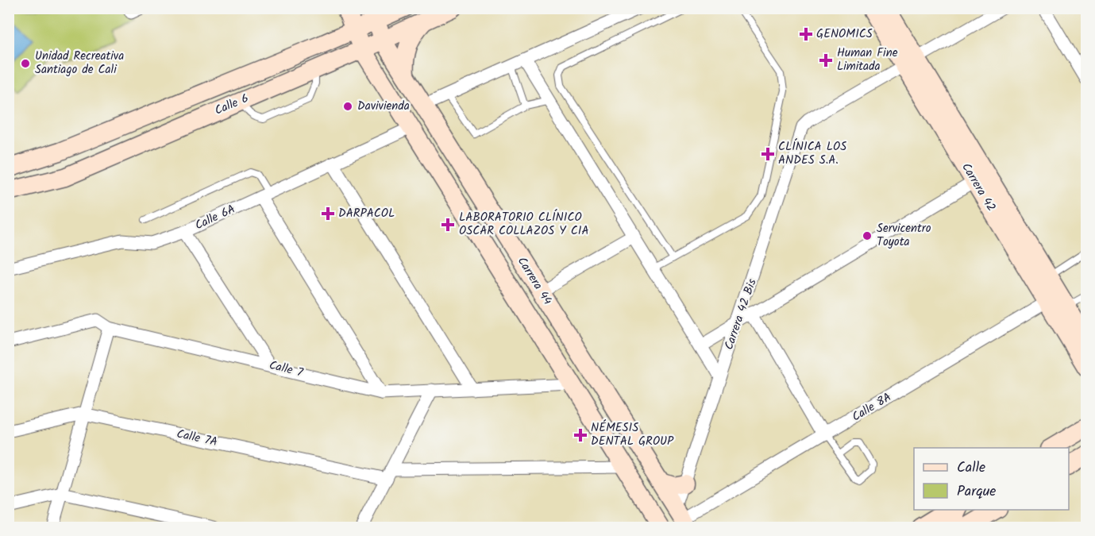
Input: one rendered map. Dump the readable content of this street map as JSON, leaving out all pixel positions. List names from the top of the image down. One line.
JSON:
{"streets":{"main road":["Calle 6","Carrera 42","Carrera 44"],"street":["Calle 6A","Carrera 42 Bis","Calle 7","Calle 8A","Calle 7A"]},"crossings":[["Calle 6","Carrera 44"],["Carrera 42","Carrera 42 Bis"],["Carrera 42","Calle 8A"],["Calle 6A","Carrera 44"],["Carrera 44","Carrera 42 Bis"],["Carrera 44","Calle 7"],["Carrera 44","Calle 8A"],["Carrera 44","Calle 7A"],["Carrera 42 Bis","Calle 8A"]],"places":{"health":["GENOMICS","Human Fine Limitada","CLÍNICA LOS ANDES S.A.","DARPACOL","LABORATORIO CLÍNICO OSCAR COLLAZOS Y CIA","NÉMESIS DENTAL GROUP"],"other":["Unidad Recreativa Santiago de Cali","Davivienda","Servicentro Toyota"]},"legend":["Calle","Parque"]}
